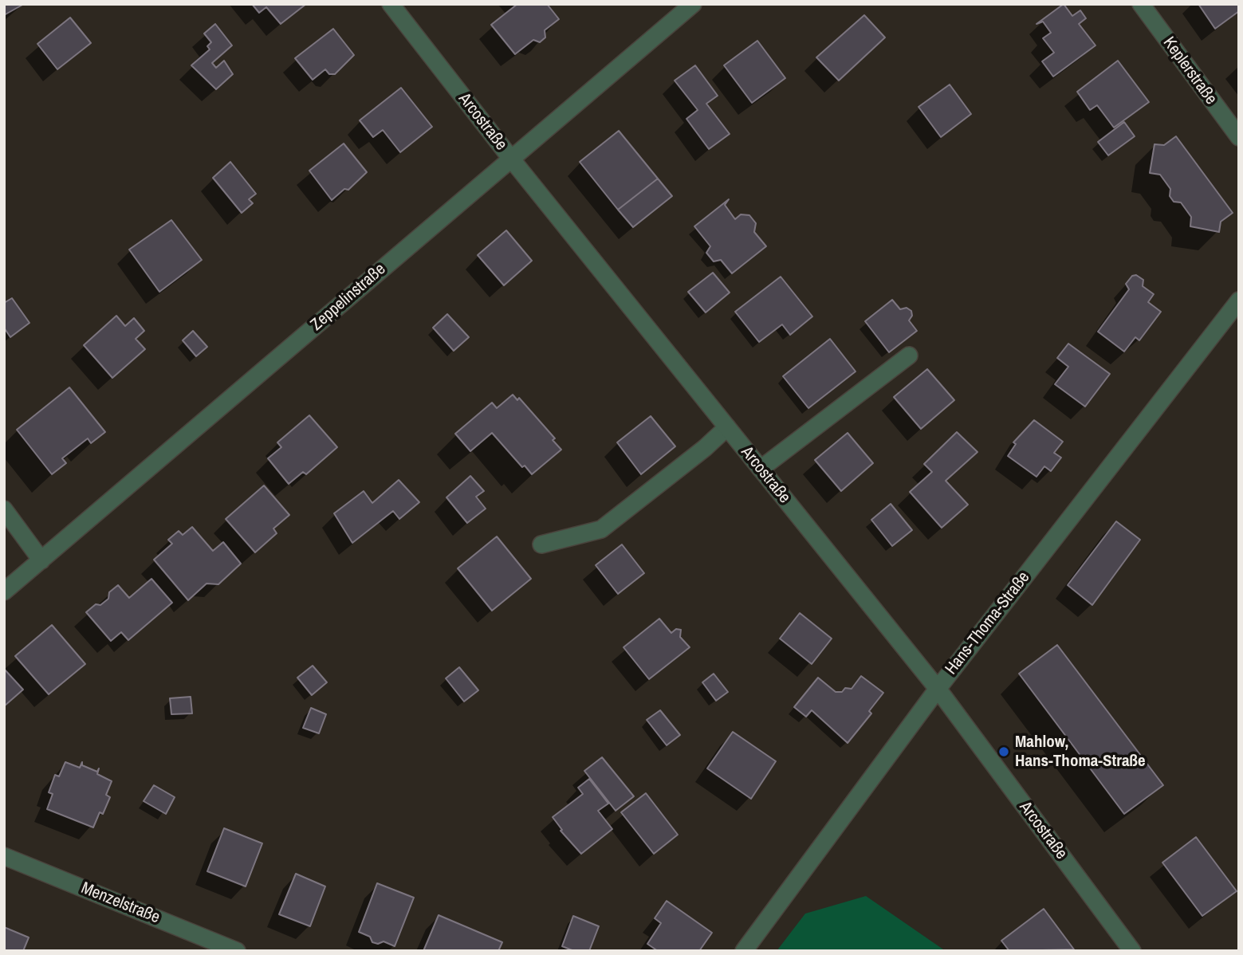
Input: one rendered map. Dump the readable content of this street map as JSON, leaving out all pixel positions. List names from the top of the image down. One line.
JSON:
{"streets":{"street":["Keplerstraße","Arcostraße","Zeppelinstraße","Hans-Thoma-Straße","Menzelstraße"]},"crossings":[["Arcostraße","Zeppelinstraße"],["Arcostraße","Hans-Thoma-Straße"]],"places":["Mahlow, Hans-Thoma-Straße"]}
